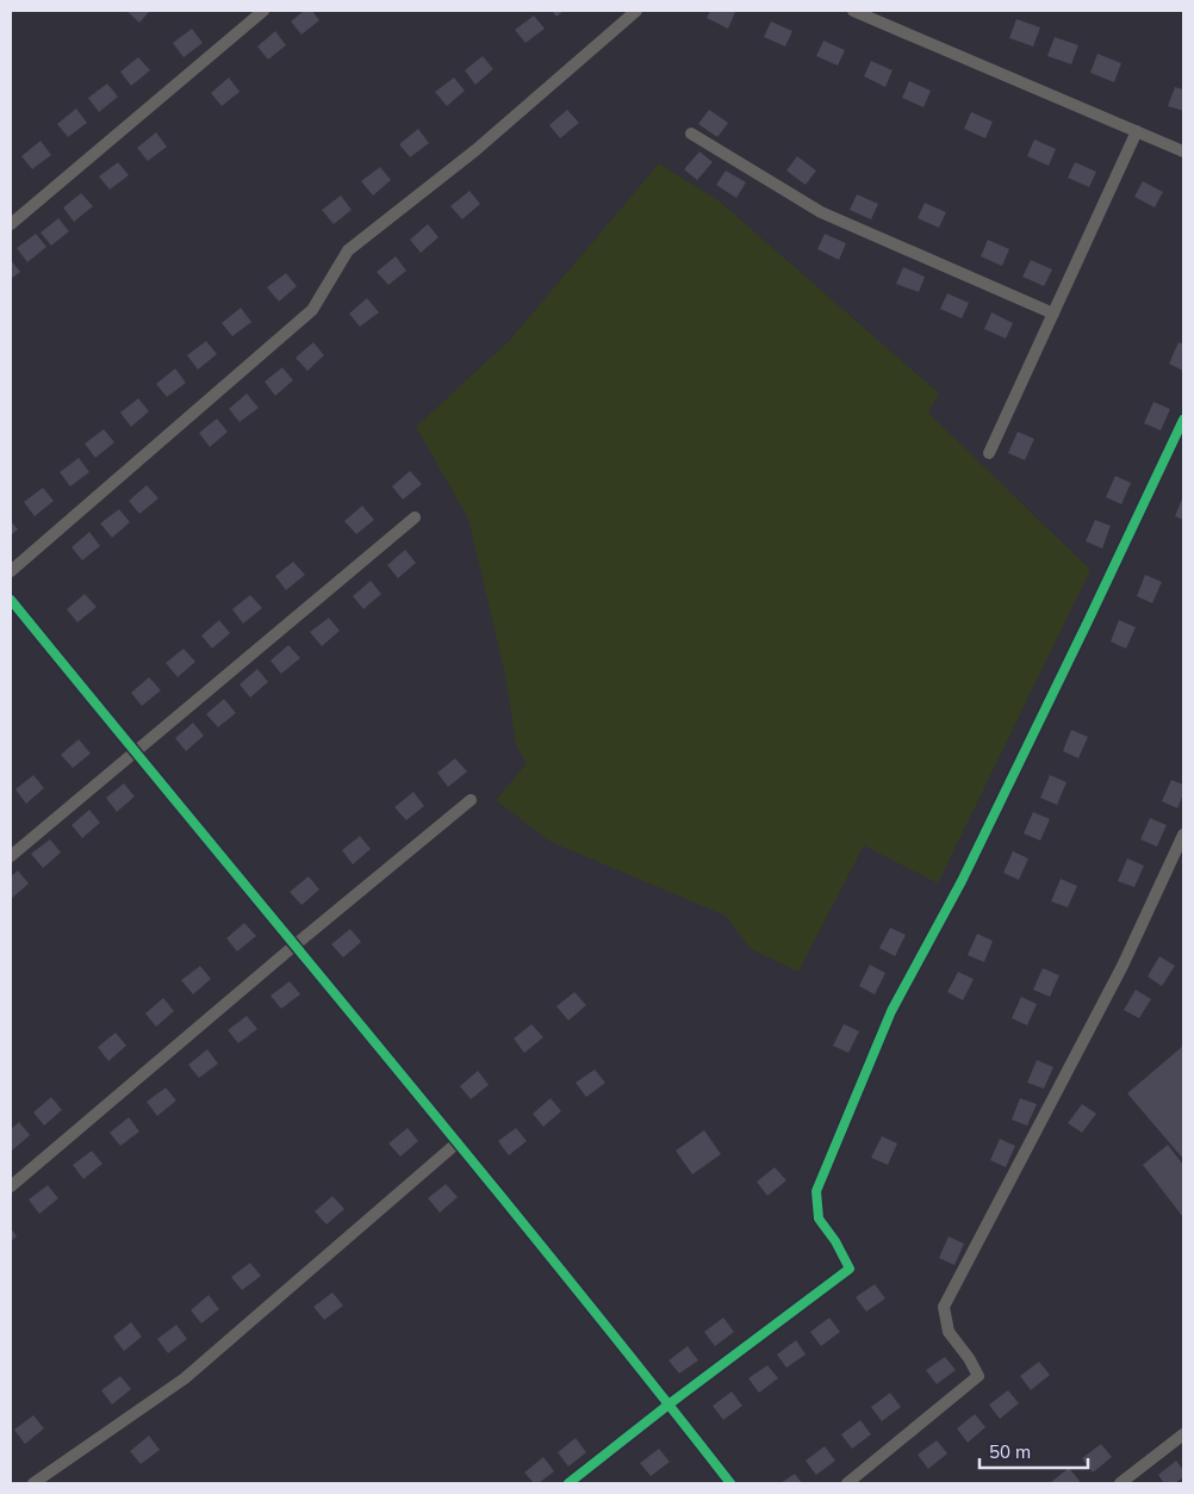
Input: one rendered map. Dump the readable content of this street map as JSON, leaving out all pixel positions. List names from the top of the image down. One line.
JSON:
{"scale_bar":"50 m"}
